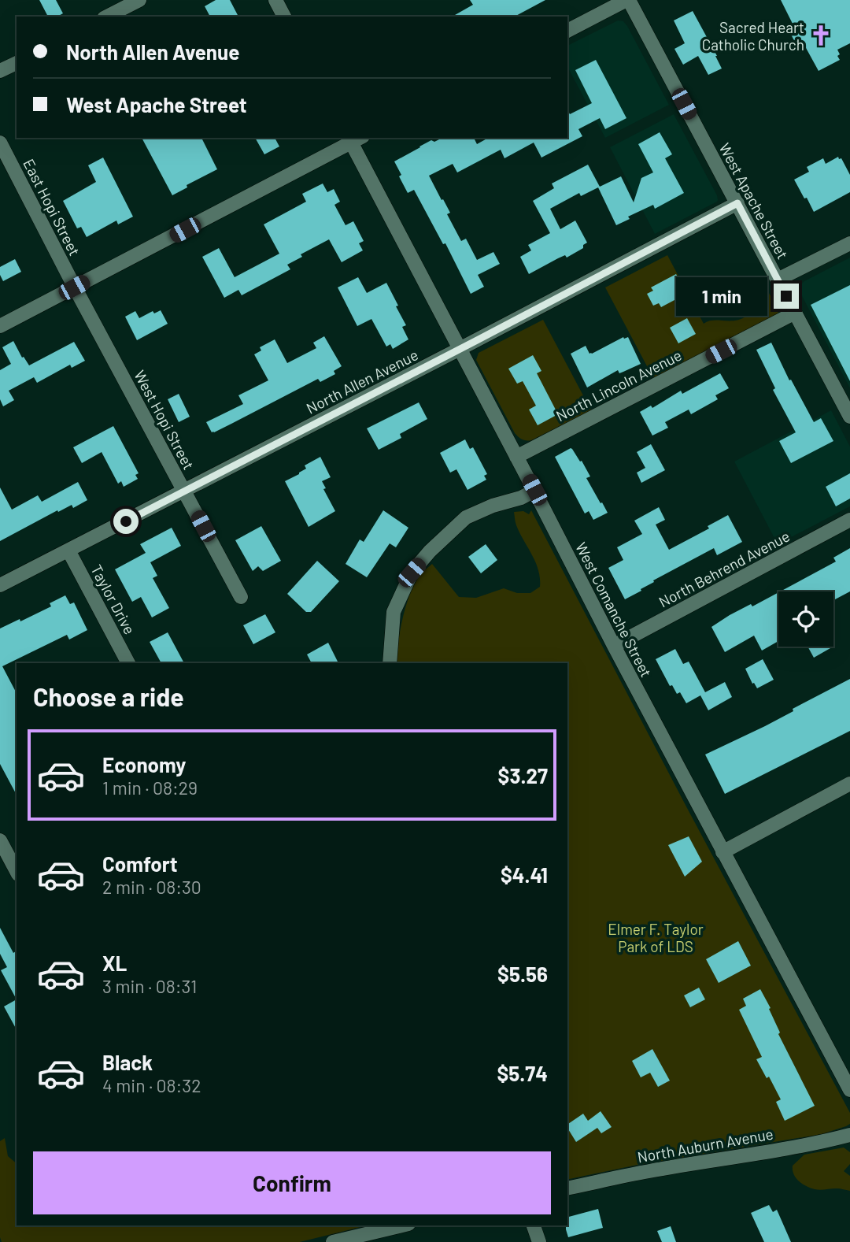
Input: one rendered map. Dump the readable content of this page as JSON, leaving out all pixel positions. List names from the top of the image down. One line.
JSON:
{"streets":{"street":["West Apache Street","East Hopi Street","North Allen Avenue","North Lincoln Avenue","West Hopi Street","North Behrend Avenue","Taylor Drive","West Comanche Street","North Auburn Avenue"]},"crossings":[["West Apache Street","North Allen Avenue"],["West Apache Street","North Lincoln Avenue"],["East Hopi Street","West Hopi Street"],["North Allen Avenue","West Hopi Street"],["North Allen Avenue","Taylor Drive"],["North Allen Avenue","West Comanche Street"],["North Lincoln Avenue","West Comanche Street"],["North Behrend Avenue","West Comanche Street"]],"parks":["Elmer F. Taylor Park of LDS"],"places":{"church":["Sacred Heart Catholic Church"]},"page":{"banner":["North Allen Avenue","West Apache Street"],"bubble":"1 min","heading":"Choose a ride","list":[{"name":"Economy","note":"1 min · 08:29","value":"$3.27"},{"name":"Comfort","note":"2 min · 08:30","value":"$4.41"},{"name":"XL","note":"3 min · 08:31","value":"$5.56"},{"name":"Black","note":"4 min · 08:32","value":"$5.74"}],"buttons":"Confirm"}}
